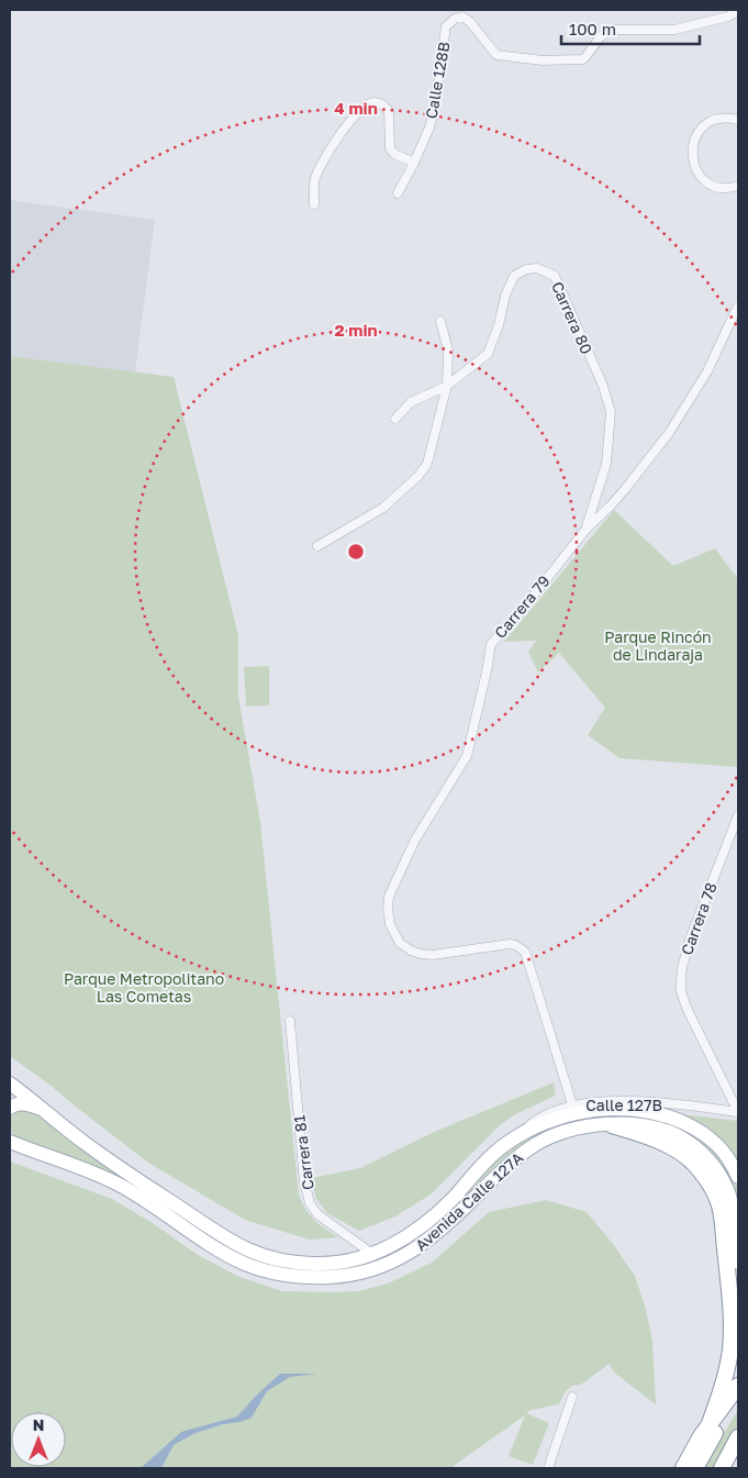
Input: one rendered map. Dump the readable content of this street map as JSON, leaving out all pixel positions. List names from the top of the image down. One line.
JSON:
{"streets":{"main road":["Avenida Calle 127A"],"street":["Calle 128B","Carrera 80","Carrera 79","Carrera 78","Calle 127B","Carrera 81"]},"crossings":[["Carrera 80","Carrera 79"],["Carrera 79","Calle 127B"],["Carrera 78","Calle 127B"],["Calle 127B","Avenida Calle 127A"],["Carrera 81","Avenida Calle 127A"]],"parks":["Parque Rincón de Lindaraja","Parque Metropolitano Las Cometas"],"scale_bar":"100 m","north":"top","rings":["4 min","2 min"]}
